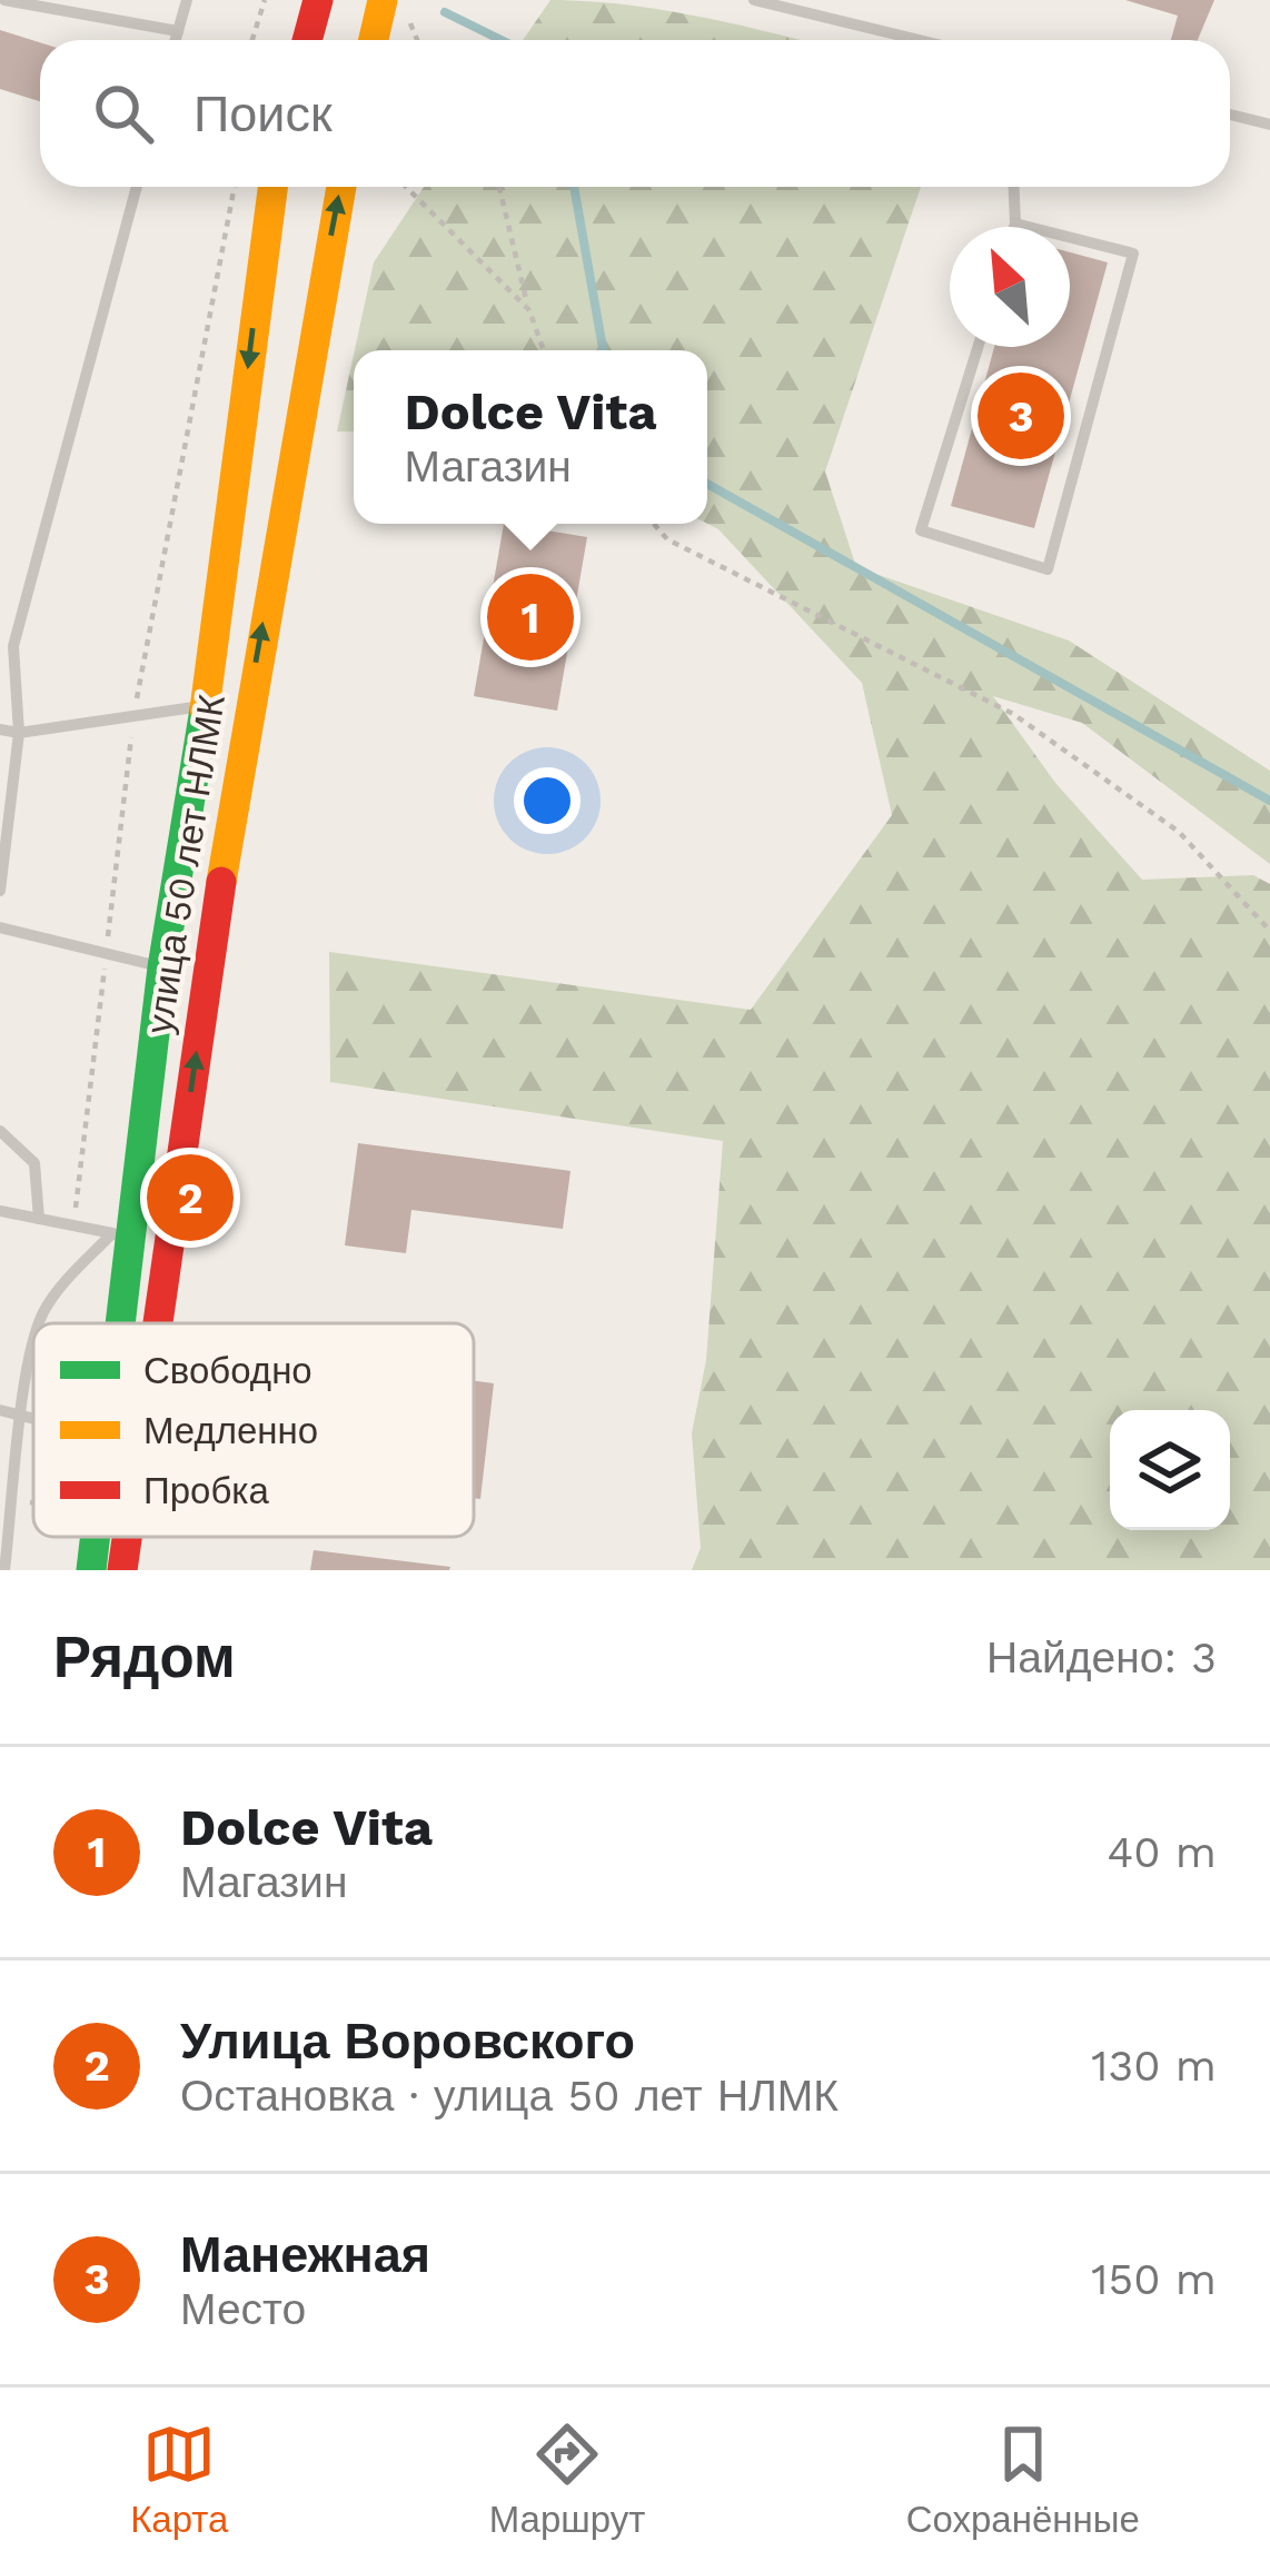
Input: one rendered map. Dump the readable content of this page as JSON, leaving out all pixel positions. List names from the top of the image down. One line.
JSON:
{"streets":{"main road":["улица 50 лет НЛМК"]},"legend":["Свободно","Медленно","Пробка"],"north":"top left","page":{"search":"Поиск","popup":["Dolce Vita","Магазин"],"pins":["3","1","2"],"heading":["Рядом","Найдено: 3"],"list":[{"mark":"1","name":"Dolce Vita","note":"Магазин","value":"40 m"},{"mark":"2","name":"Улица Воровского","note":"Остановка · улица 50 лет НЛМК","value":"130 m"},{"mark":"3","name":"Манежная","note":"Место","value":"150 m"}],"nav":["Карта","Маршрут","Сохранённые"]}}
